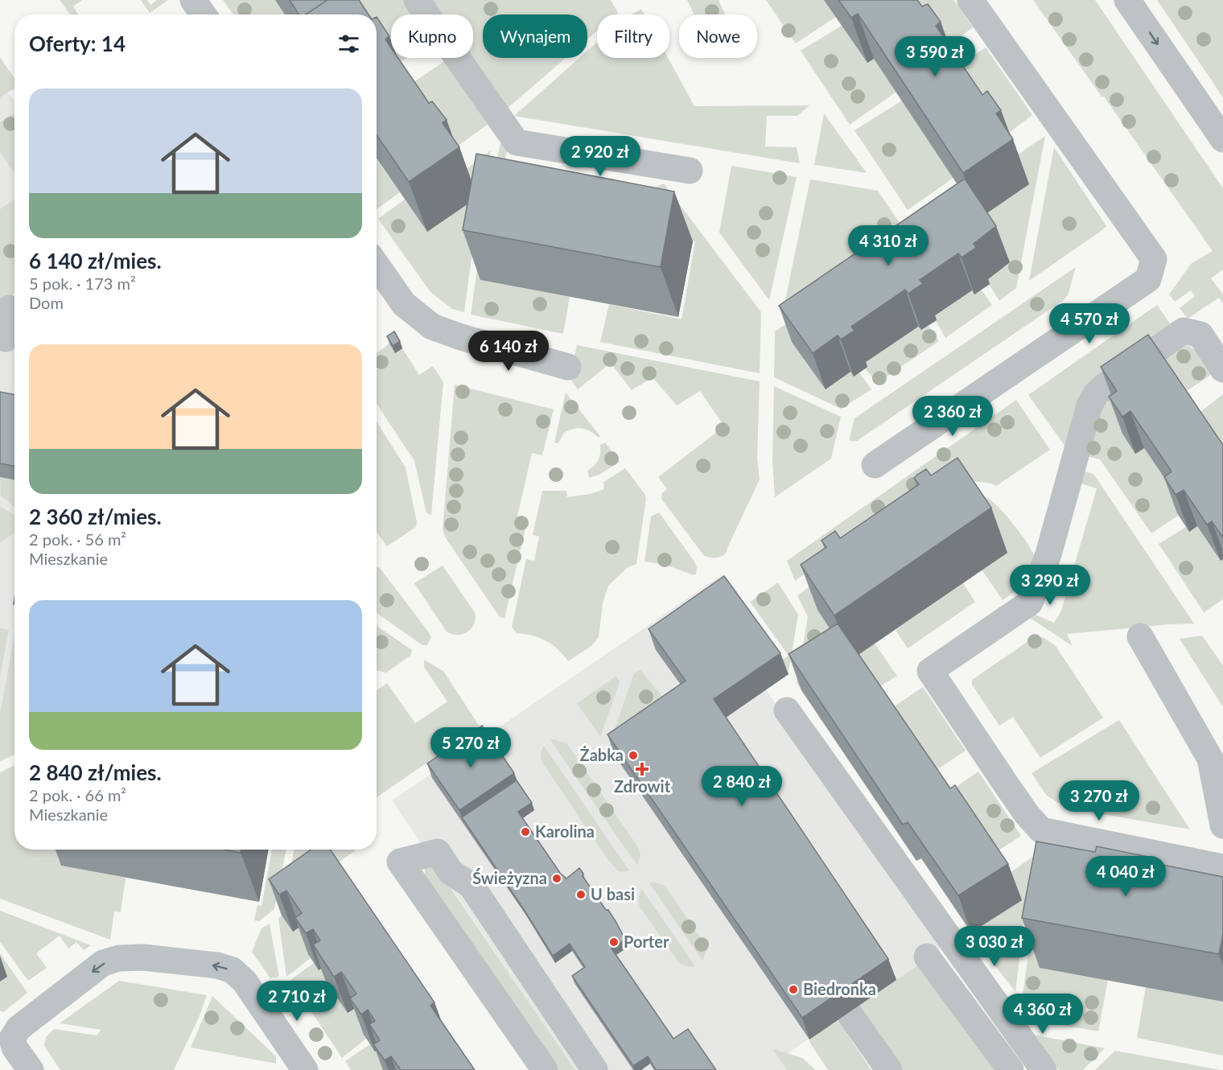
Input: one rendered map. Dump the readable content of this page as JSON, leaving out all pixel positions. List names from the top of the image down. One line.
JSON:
{"places":{"other":["Żabka","Karolina","Świeżyzna","U basi","Porter","Biedronka"],"health":["Zdrowit"]},"page":{"chip":["Kupno","Wynajem","Filtry","Nowe"],"heading":"Oferty: 14","price":["3 590 zł","2 920 zł","4 310 zł","4 570 zł","6 140 zł","2 360 zł","3 290 zł","5 270 zł","2 840 zł","3 270 zł","4 040 zł","3 030 zł","2 710 zł","4 360 zł"],"list":[{"name":"6 140 zł/mies.","note":"5 pok. · 173 m² · Dom"},{"name":"2 360 zł/mies.","note":"2 pok. · 56 m² · Mieszkanie"},{"name":"2 840 zł/mies.","note":"2 pok. · 66 m² · Mieszkanie"}]}}
